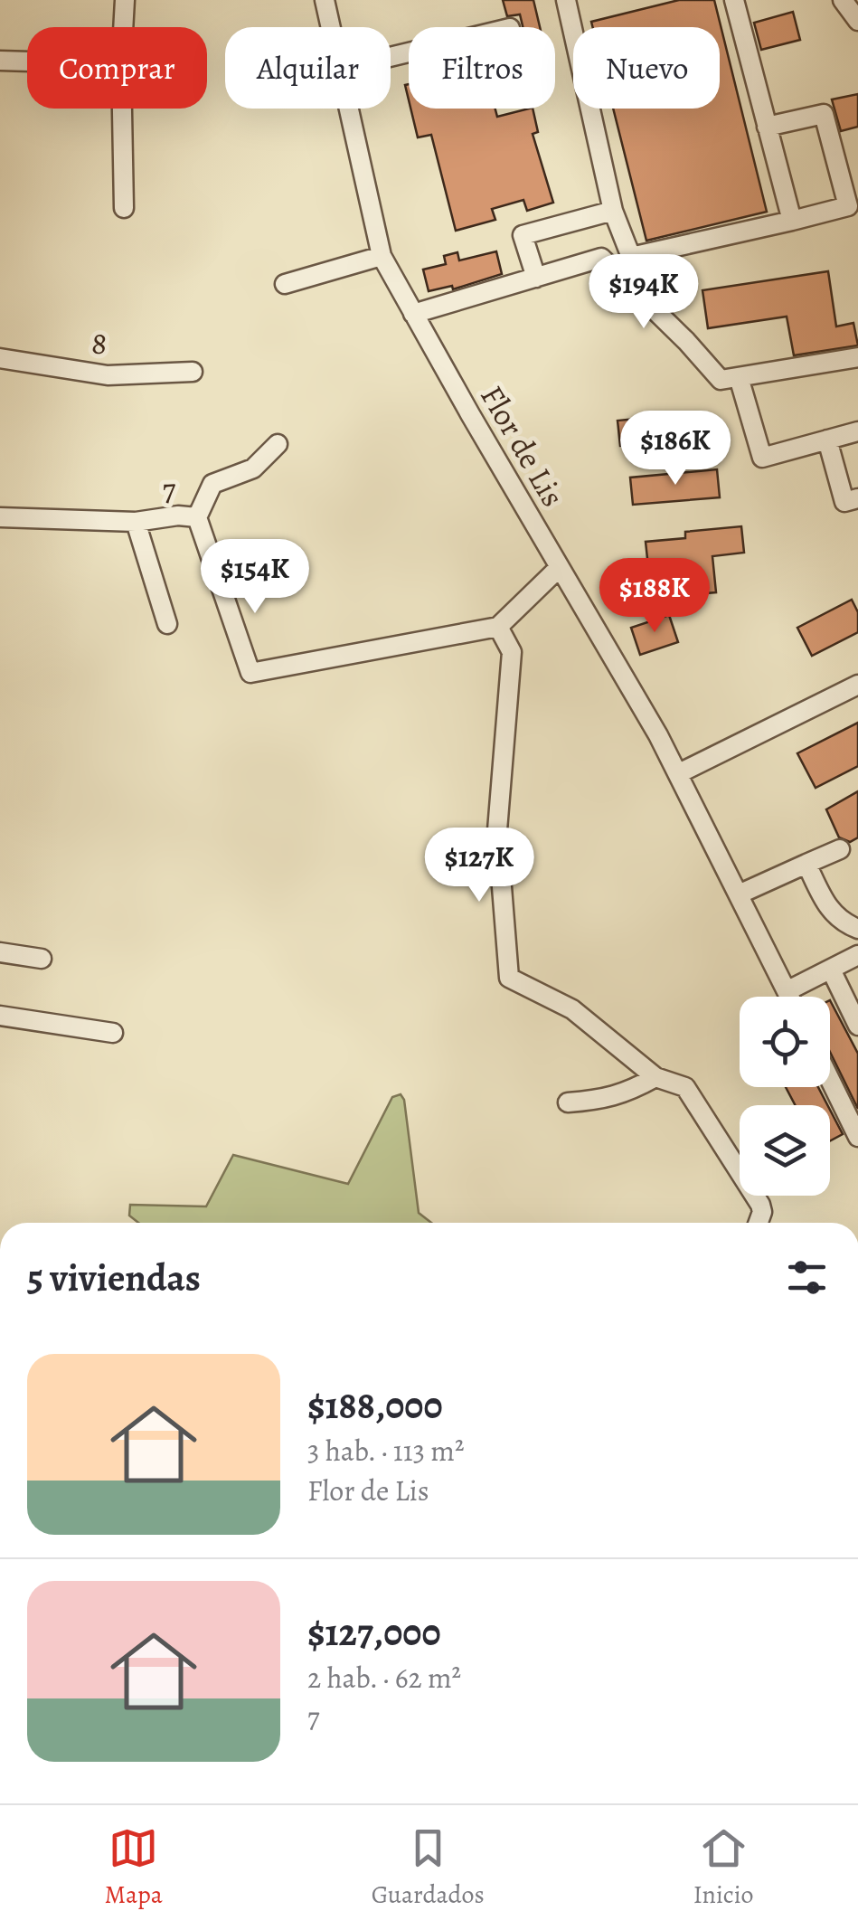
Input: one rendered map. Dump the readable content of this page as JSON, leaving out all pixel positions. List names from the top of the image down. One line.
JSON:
{"streets":{"street":["8","Flor de Lis","7"]},"page":{"chip":["Comprar","Alquilar","Filtros","Nuevo"],"price":["$194K","$186K","$154K","$188K","$127K"],"heading":"5 viviendas","list":[{"name":"$188,000","note":"3 hab. · 113 m² · Flor de Lis"},{"name":"$127,000","note":"2 hab. · 62 m² · 7"}],"tabs":["Mapa","Guardados","Inicio"]}}
